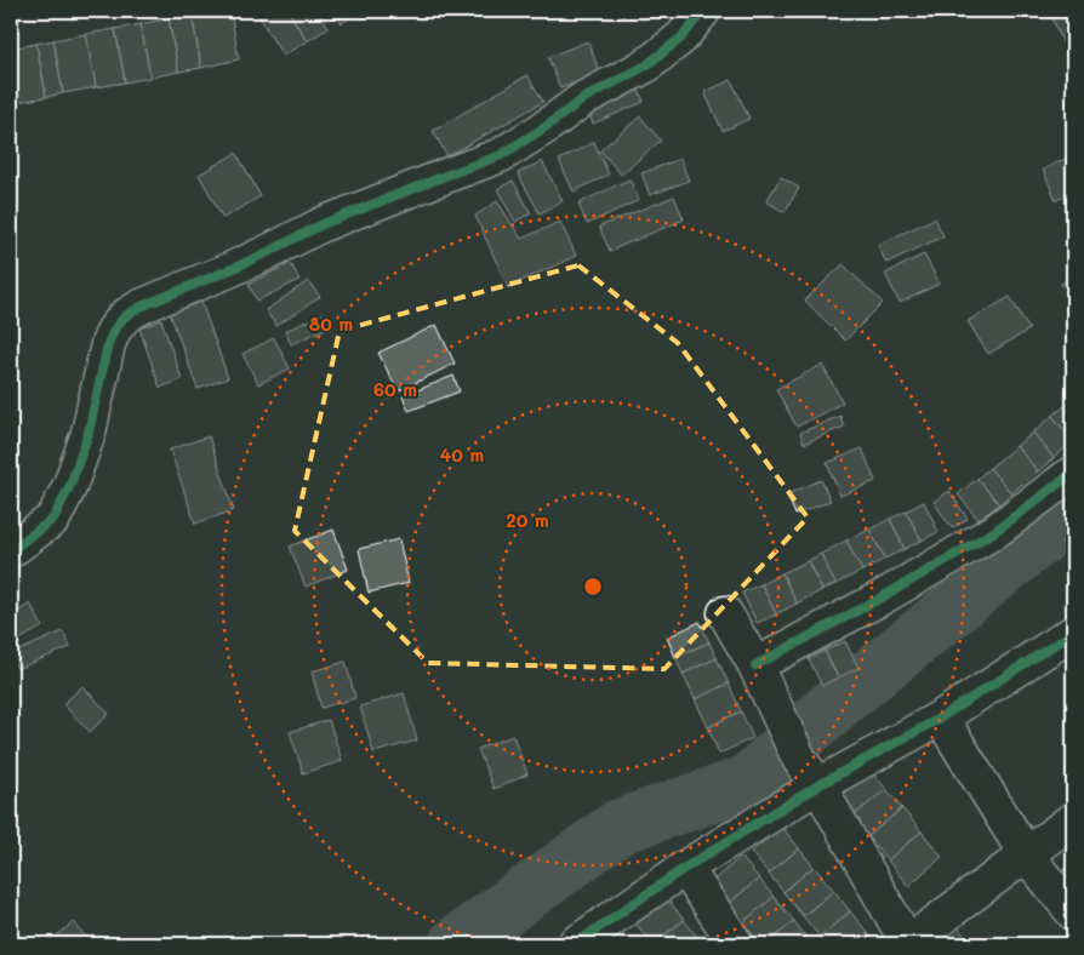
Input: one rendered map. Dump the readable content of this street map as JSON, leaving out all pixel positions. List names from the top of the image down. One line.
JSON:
{"rings":["80 m","60 m","40 m","20 m"]}
